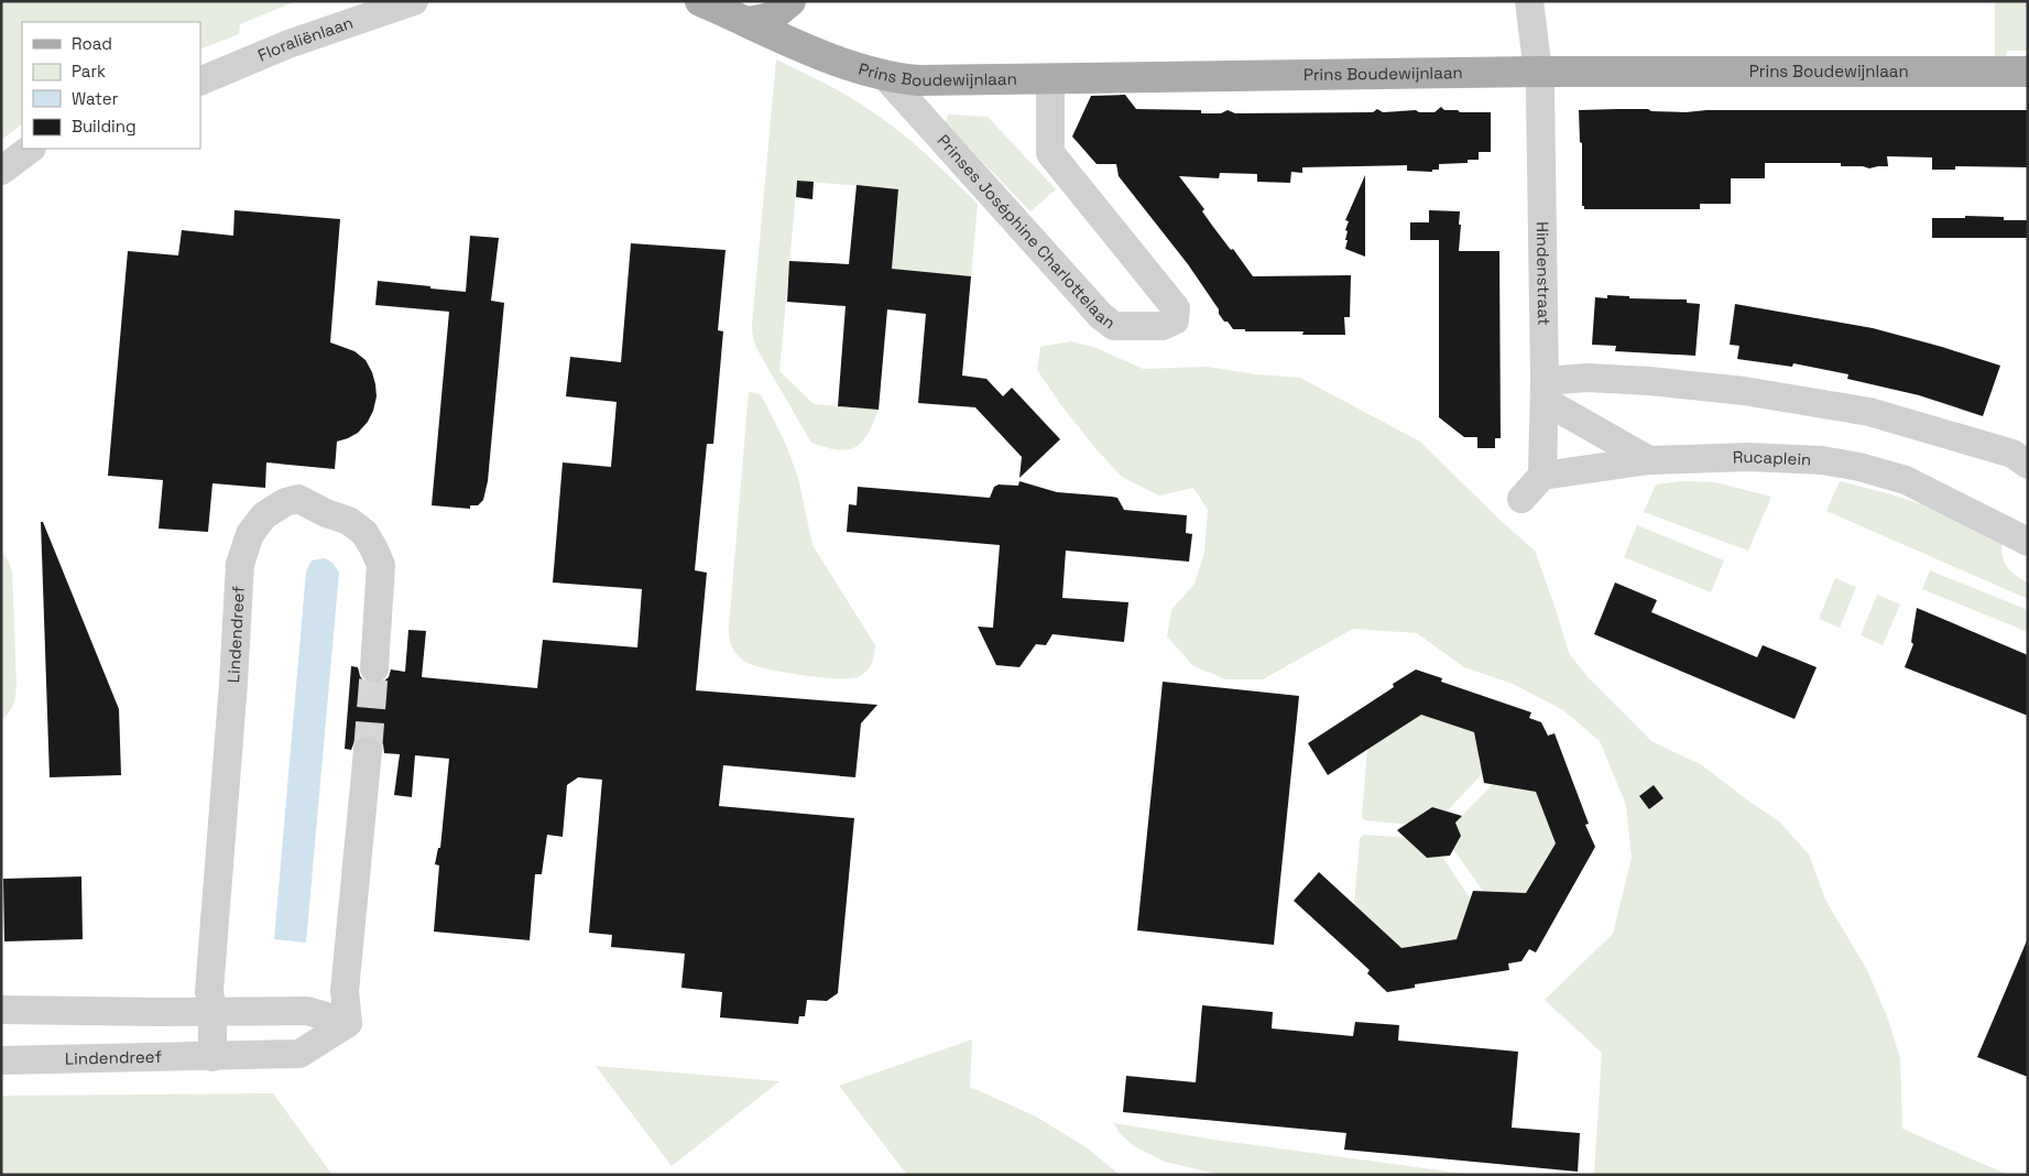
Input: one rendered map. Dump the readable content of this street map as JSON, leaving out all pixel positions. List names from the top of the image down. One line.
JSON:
{"streets":{"main road":["Prins Boudewijnlaan"],"street":["Floraliënlaan","Prinses Joséphine Charlottelaan","Hindenstraat","Rucaplein","Lindendreef"]},"crossings":[["Prins Boudewijnlaan","Prinses Joséphine Charlottelaan"],["Prins Boudewijnlaan","Hindenstraat"],["Hindenstraat","Rucaplein"]],"legend":["Road","Park","Water","Building"]}
